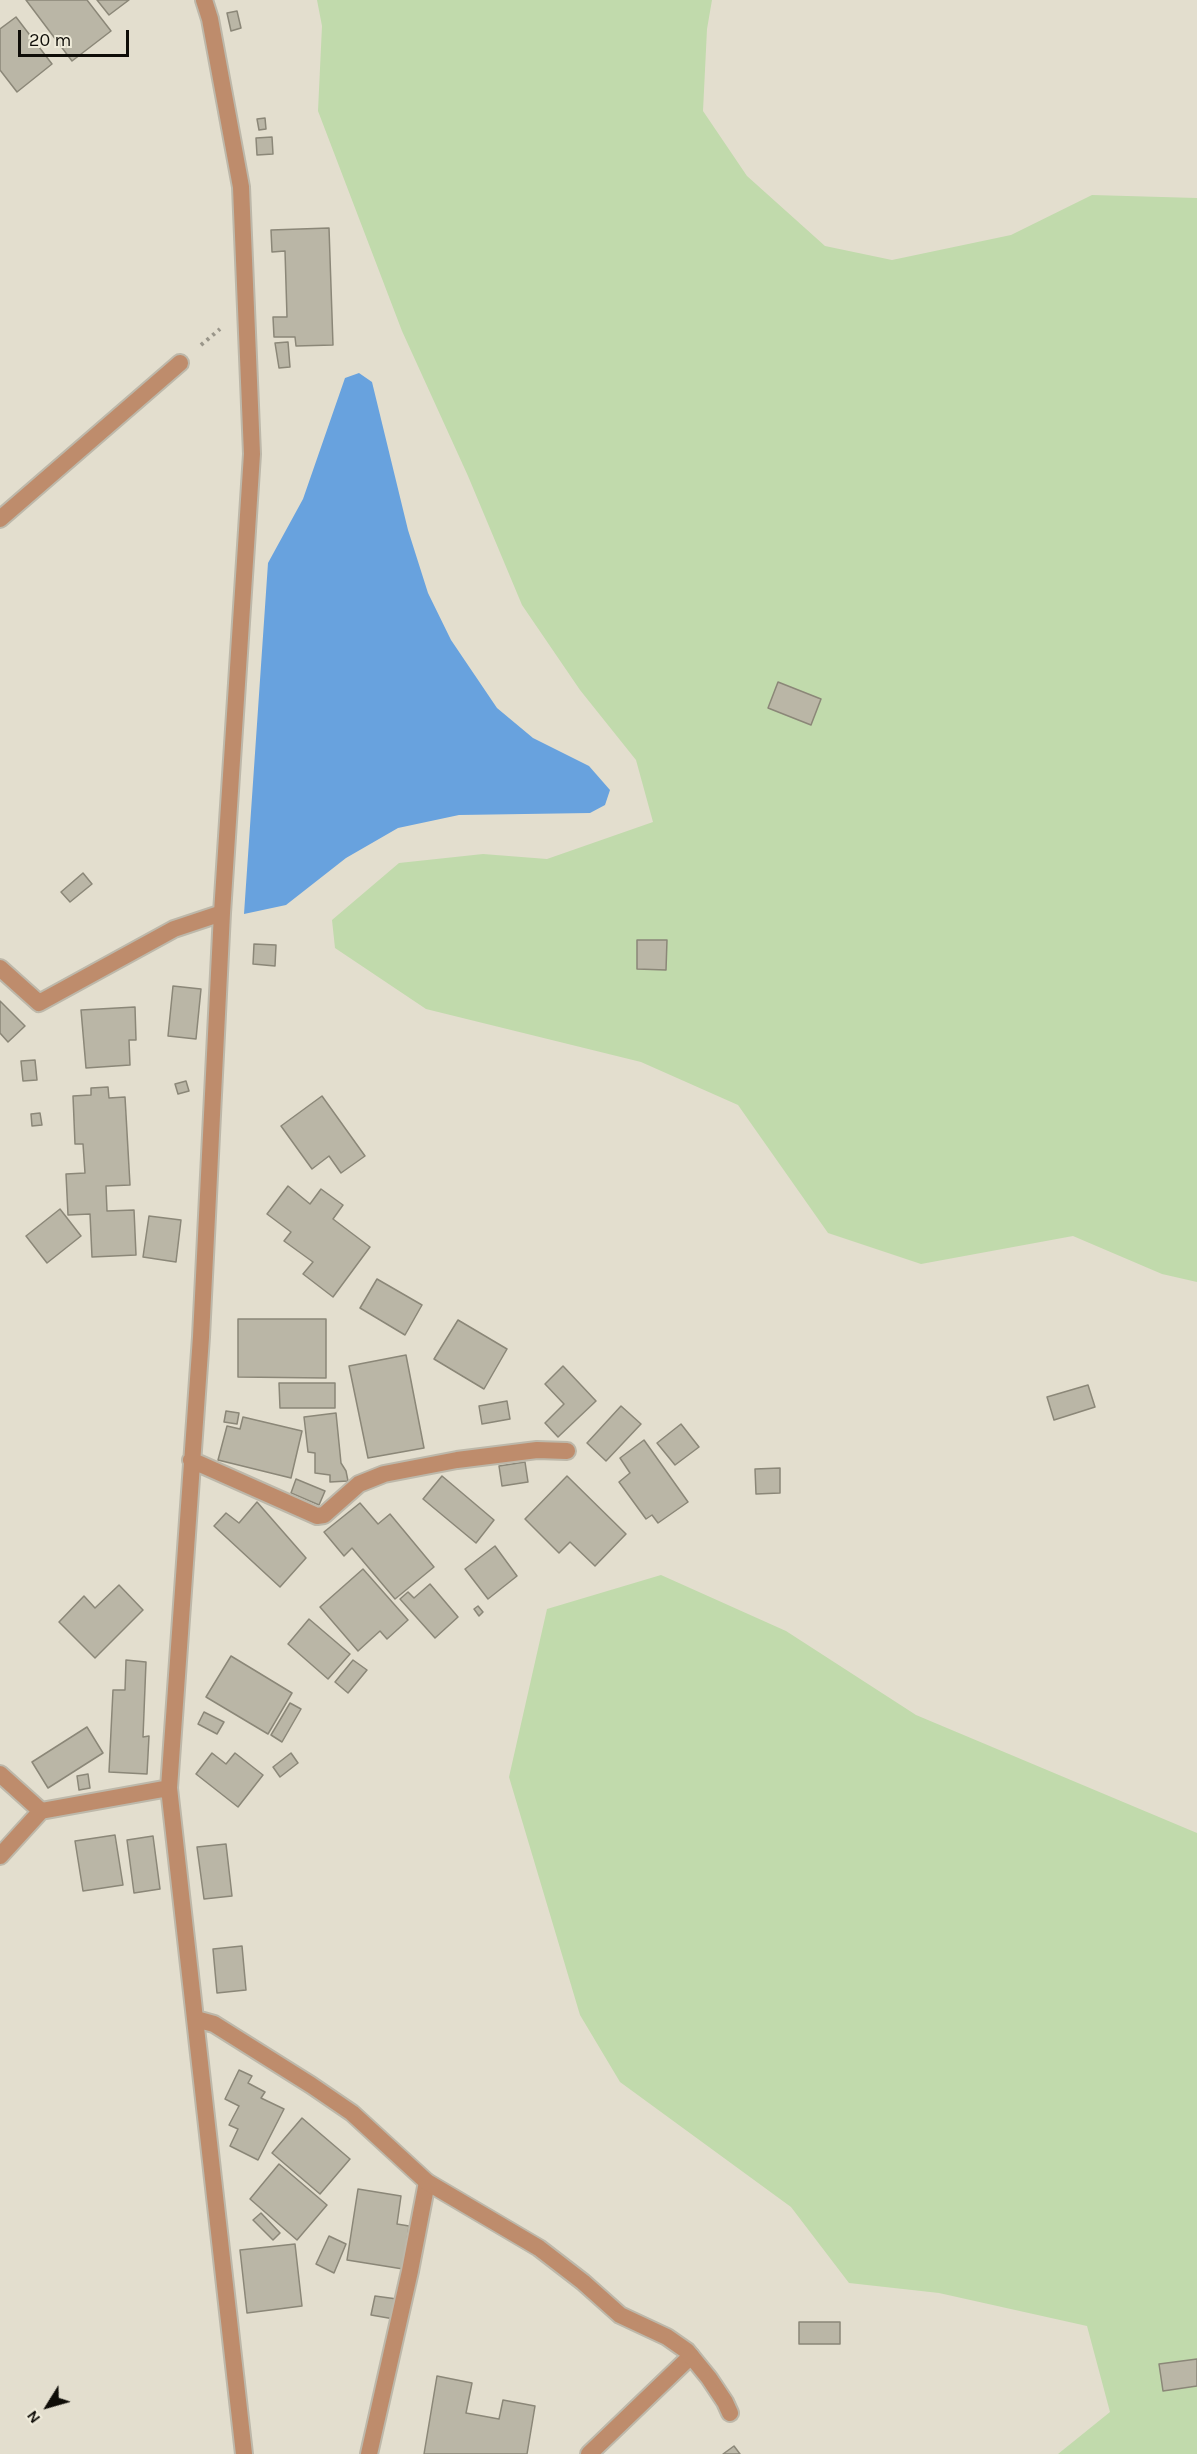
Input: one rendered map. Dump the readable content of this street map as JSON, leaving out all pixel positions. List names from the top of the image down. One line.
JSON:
{"scale_bar":"20 m","north":"bottom left"}
